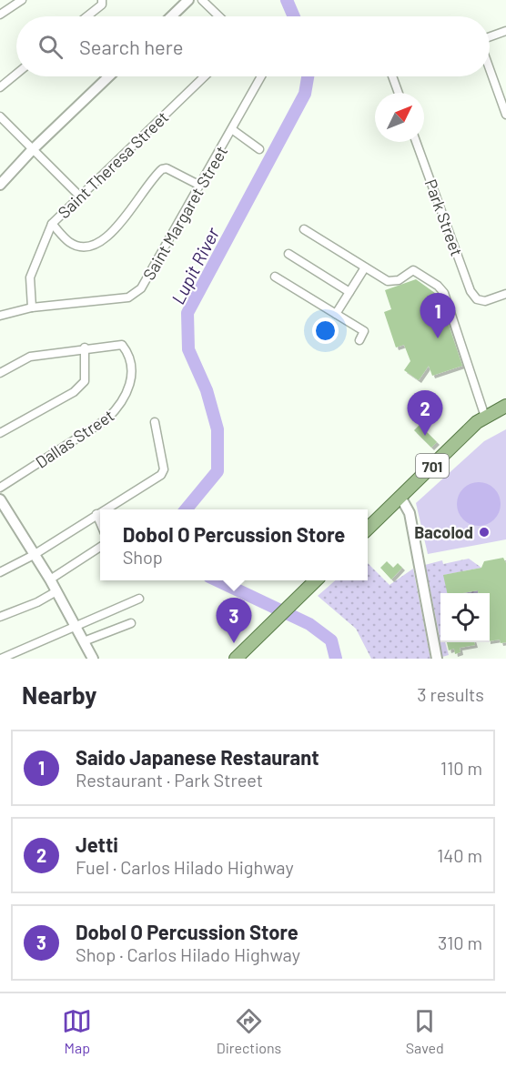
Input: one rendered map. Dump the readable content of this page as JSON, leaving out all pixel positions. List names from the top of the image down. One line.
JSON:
{"streets":{"main road":["701"],"street":["Saint Theresa Street","Saint Margaret Street","Park Street","Dallas Street"]},"crossings":[["Saint Theresa Street","Saint Margaret Street"]],"water":["Lupit River"],"places":["Bacolod"],"north":"top right","page":{"search":"Search here","pins":["1","2","3"],"popup":["Dobol O Percussion Store","Shop"],"heading":["Nearby","3 results"],"list":[{"mark":"1","name":"Saido Japanese Restaurant","note":"Restaurant · Park Street","value":"110 m"},{"mark":"2","name":"Jetti","note":"Fuel · Carlos Hilado Highway","value":"140 m"},{"mark":"3","name":"Dobol O Percussion Store","note":"Shop · Carlos Hilado Highway","value":"310 m"}],"nav":["Map","Directions","Saved"]}}
